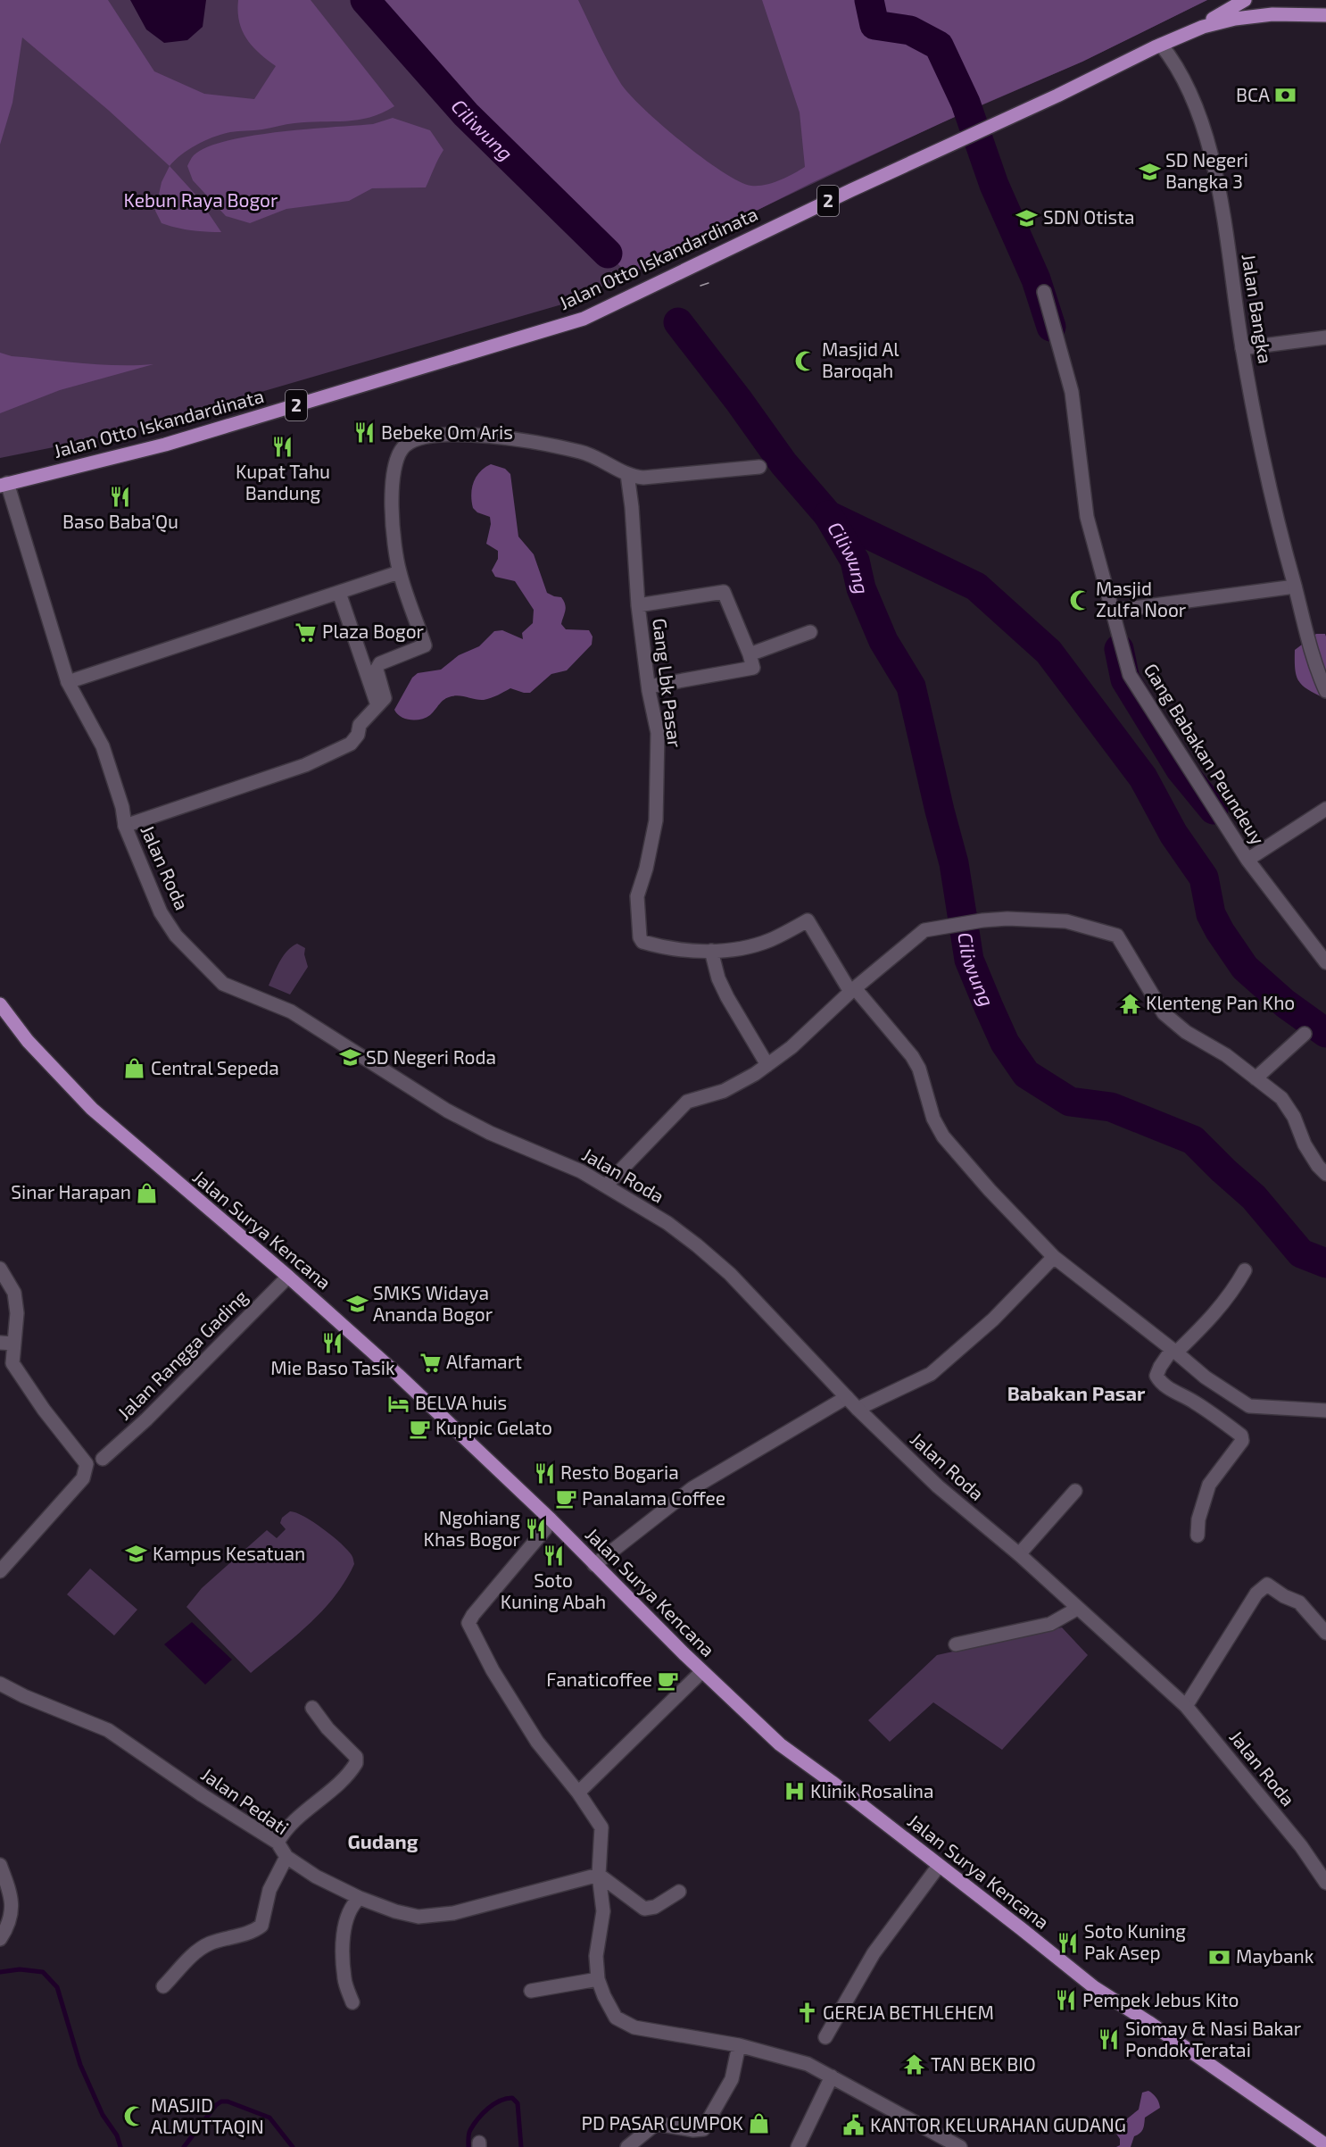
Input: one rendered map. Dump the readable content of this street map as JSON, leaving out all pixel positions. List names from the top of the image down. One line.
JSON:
{"streets":{"main road":["2","Jalan Otto Iskandardinata","Jalan Surya Kencana"],"street":["Jalan Bangka","Gang Lbk Pasar","Gang Babakan Peundeuy","Jalan Roda","Jalan Rangga Gading","Jalan Pedati"]},"crossings":[["Jalan Otto Iskandardinata","Jalan Bangka"],["Jalan Otto Iskandardinata","Jalan Roda"],["Jalan Surya Kencana","Jalan Rangga Gading"]],"districts":["Babakan Pasar","Gudang"],"water":["Ciliwung"],"parks":["Kebun Raya Bogor"],"places":{"bank":["BCA","Maybank"],"school or university":["SD Negeri Bangka 3","SDN Otista","SD Negeri Roda","SMKS Widaya Ananda Bogor","Kampus Kesatuan"],"mosque":["Masjid Al Baroqah","Masjid Zulfa Noor","MASJID ALMUTTAQIN"],"restaurant":["Bebeke Om Aris","Kupat Tahu Bandung","Baso Baba'Qu","Mie Baso Tasik","Resto Bogaria","Ngohiang Khas Bogor","Soto Kuning Abah","Soto Kuning Pak Asep","Pempek Jebus Kito","Siomay & Nasi Bakar Pondok Teratai"],"supermarket":["Plaza Bogor","Alfamart"],"temple":["Klenteng Pan Kho","TAN BEK BIO"],"shop":["Central Sepeda","Sinar Harapan","PD PASAR CUMPOK"],"hotel":["BELVA huis"],"cafe":["Kuppic Gelato","Panalama Coffee","Fanaticoffee"],"hospital":["Klinik Rosalina"],"church":["GEREJA BETHLEHEM"],"public building":["KANTOR KELURAHAN GUDANG"]}}
